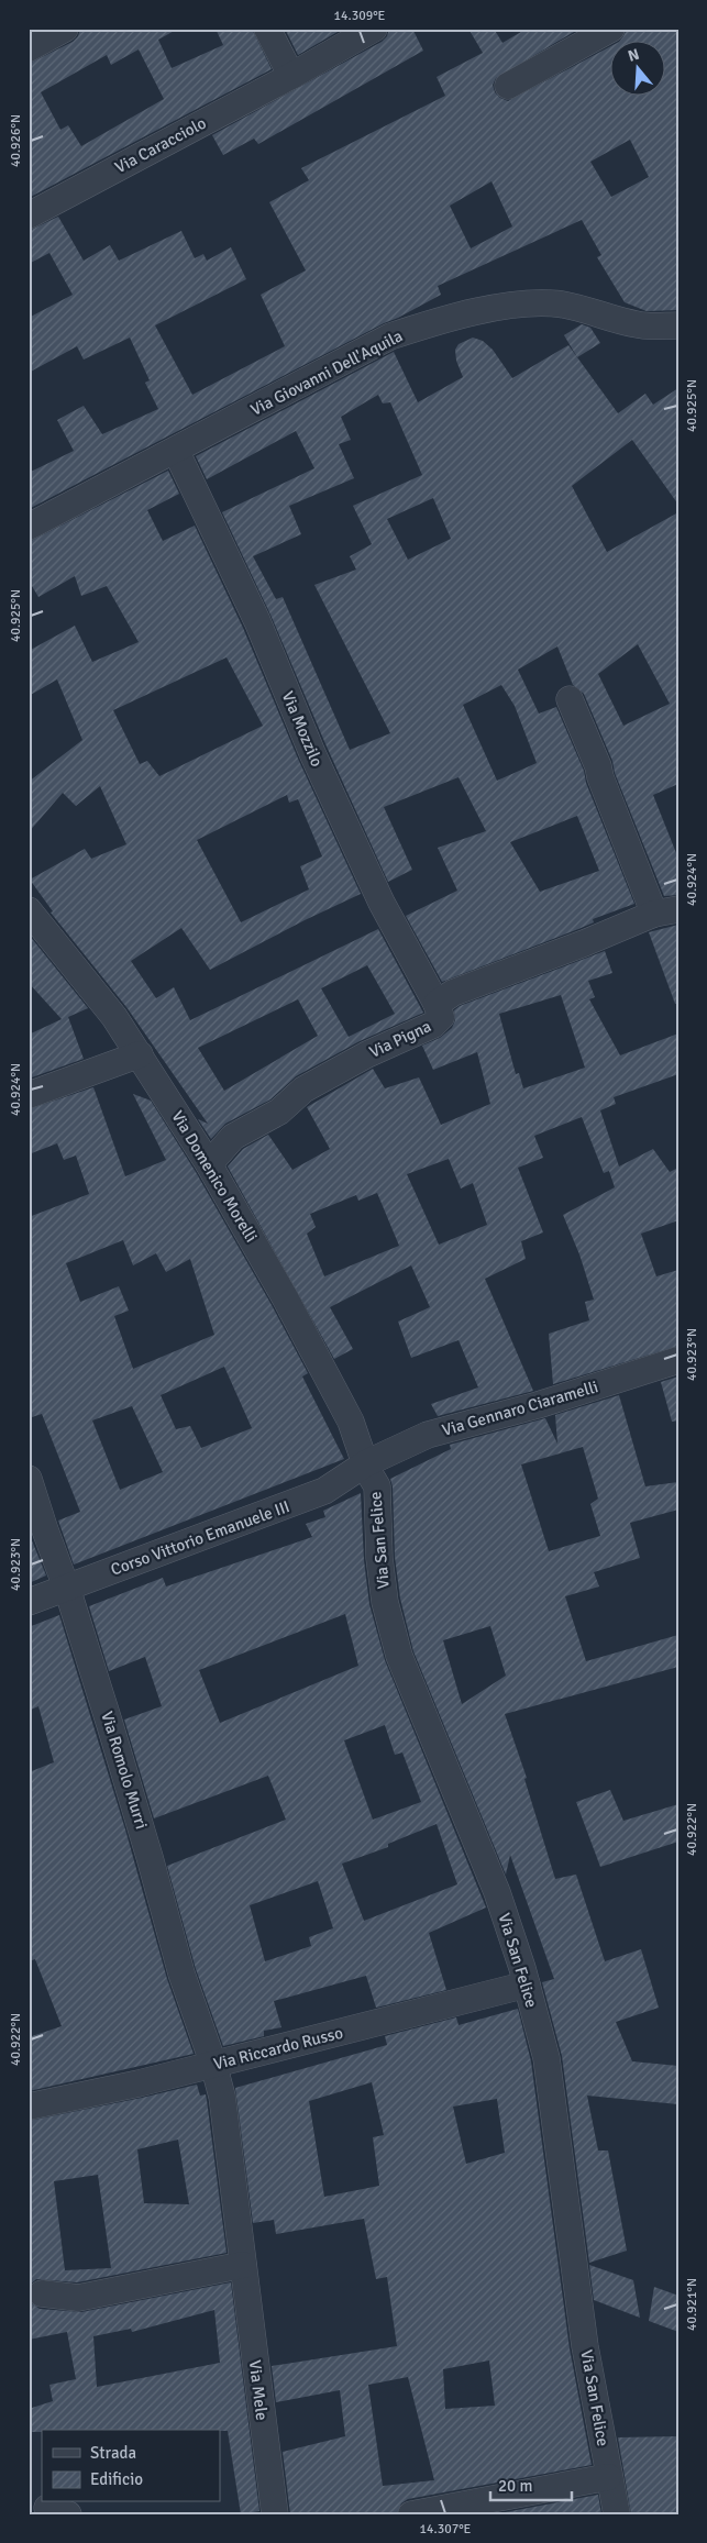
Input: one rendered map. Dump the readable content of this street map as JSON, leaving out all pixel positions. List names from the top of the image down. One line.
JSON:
{"streets":{"street":["Via Caracciolo","Via Giovanni Dell'Aquila","Via Mozzilo","Via Pigna","Via Domenico Morelli","Via Gennaro Ciaramelli","Corso Vittorio Emanuele III","Via San Felice","Via Romolo Murri","Via Riccardo Russo","Via Mele"]},"crossings":[["Via Giovanni Dell'Aquila","Via Mozzilo"],["Via Mozzilo","Via Pigna"],["Via Pigna","Via Domenico Morelli"],["Via Domenico Morelli","Via Gennaro Ciaramelli"],["Via Domenico Morelli","Corso Vittorio Emanuele III"],["Via Domenico Morelli","Via San Felice"],["Via Gennaro Ciaramelli","Corso Vittorio Emanuele III"],["Via Gennaro Ciaramelli","Via San Felice"],["Corso Vittorio Emanuele III","Via San Felice"],["Corso Vittorio Emanuele III","Via Romolo Murri"],["Via San Felice","Via Riccardo Russo"],["Via Romolo Murri","Via Riccardo Russo"],["Via Romolo Murri","Via Mele"],["Via Riccardo Russo","Via Mele"]],"legend":["Strada","Edificio"],"scale_bar":"20 m","north":"top","coordinates":["14.309°E","40.926°N","40.925°N","40.924°N","40.923°N","40.922°N","40.921°N","14.307°E"]}
